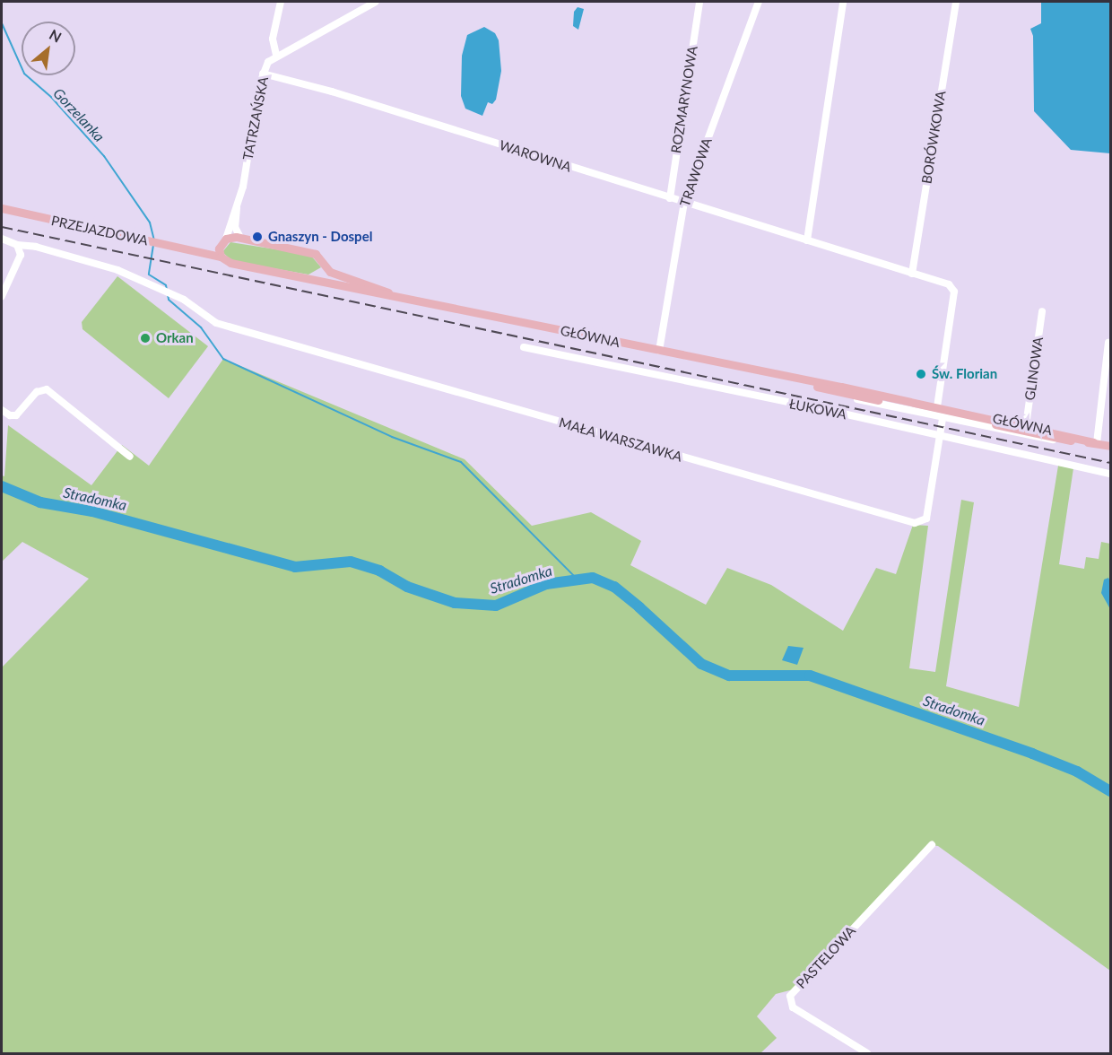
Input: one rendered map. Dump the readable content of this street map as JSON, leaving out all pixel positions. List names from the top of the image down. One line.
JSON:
{"streets":{"main road":["PRZEJAZDOWA","GŁÓWNA"],"street":["ROZMARYNOWA","TATRZAŃSKA","BORÓWKOWA","WAROWNA","TRAWOWA","GLINOWA","ŁUKOWA","MAŁA WARSZAWKA","PASTELOWA"]},"crossings":[["ROZMARYNOWA","WAROWNA"],["TATRZAŃSKA","WAROWNA"],["TATRZAŃSKA","PRZEJAZDOWA"],["TATRZAŃSKA","GŁÓWNA"],["BORÓWKOWA","WAROWNA"],["WAROWNA","TRAWOWA"],["WAROWNA","GŁÓWNA"],["TRAWOWA","GŁÓWNA"],["PRZEJAZDOWA","GŁÓWNA"],["GŁÓWNA","GLINOWA"],["GŁÓWNA","MAŁA WARSZAWKA"],["ŁUKOWA","MAŁA WARSZAWKA"]],"water":["Gorzelanka","Stradomka"],"places":["Gnaszyn - Dospel","Orkan","Św. Florian"],"north":"top right"}
